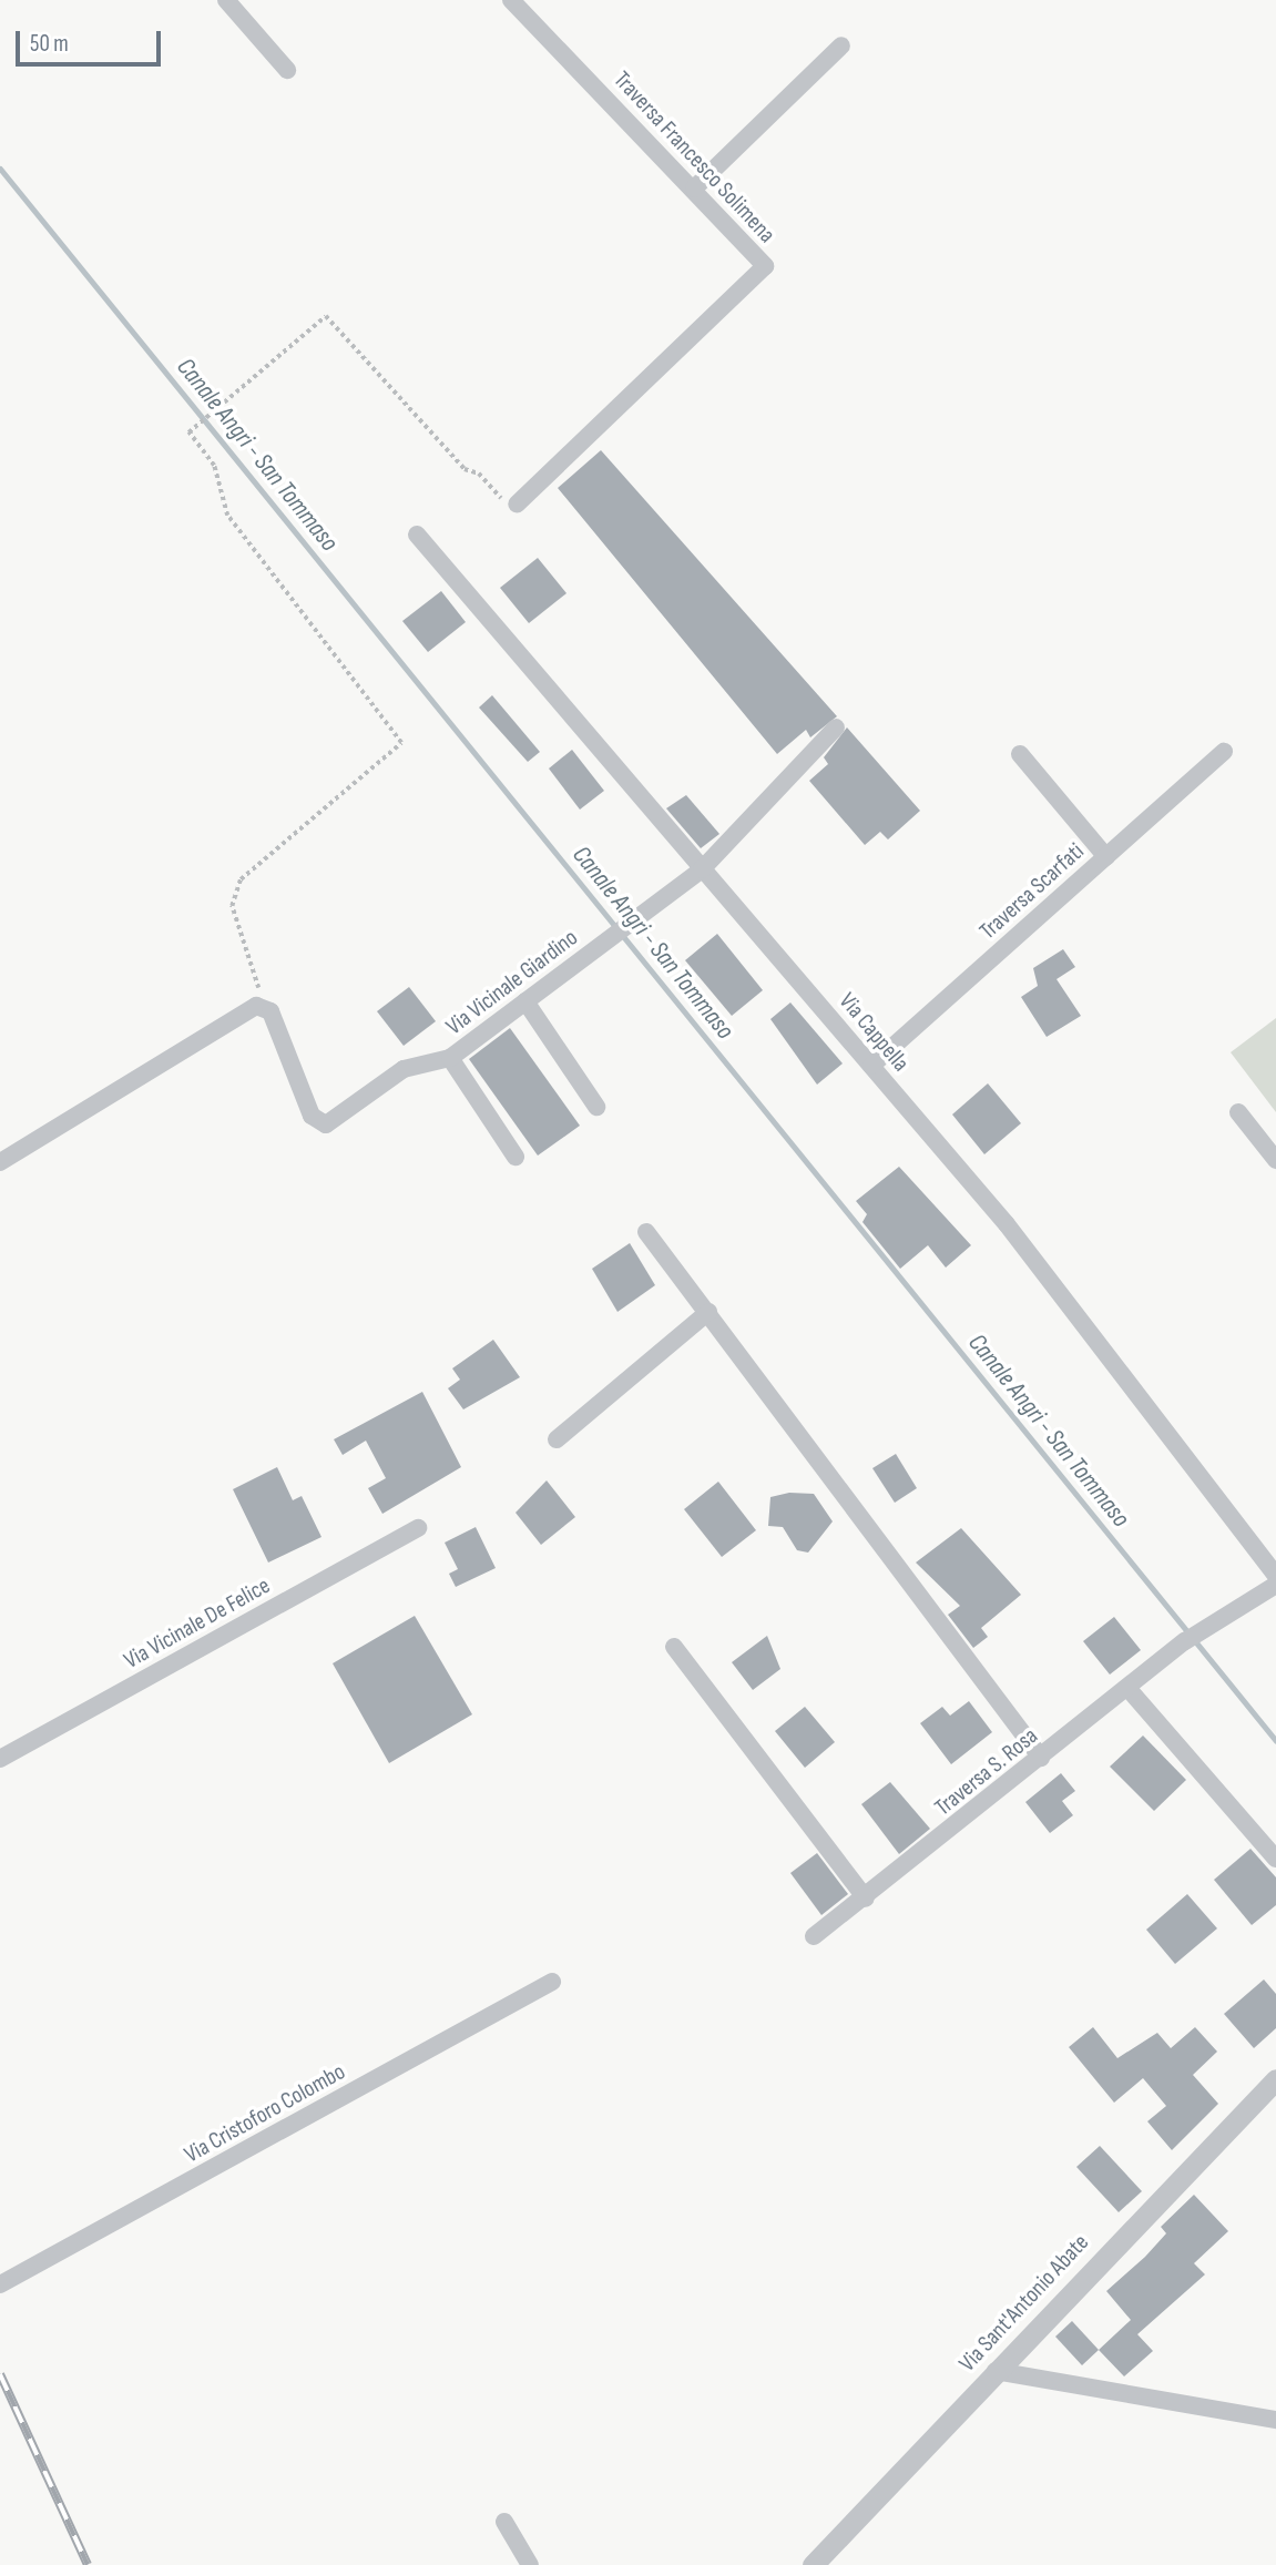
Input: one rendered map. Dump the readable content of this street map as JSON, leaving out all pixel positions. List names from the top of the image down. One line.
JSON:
{"streets":{"street":["Traversa Francesco Solimena","Traversa Scarfati","Via Vicinale Giardino","Via Cappella","Via Vicinale De Felice","Traversa S. Rosa","Via Cristoforo Colombo","Via Sant'Antonio Abate"]},"crossings":[["Traversa Scarfati","Via Cappella"],["Via Vicinale Giardino","Via Cappella"]],"water":["Canale Angri - San Tommaso"],"scale_bar":"50 m"}
